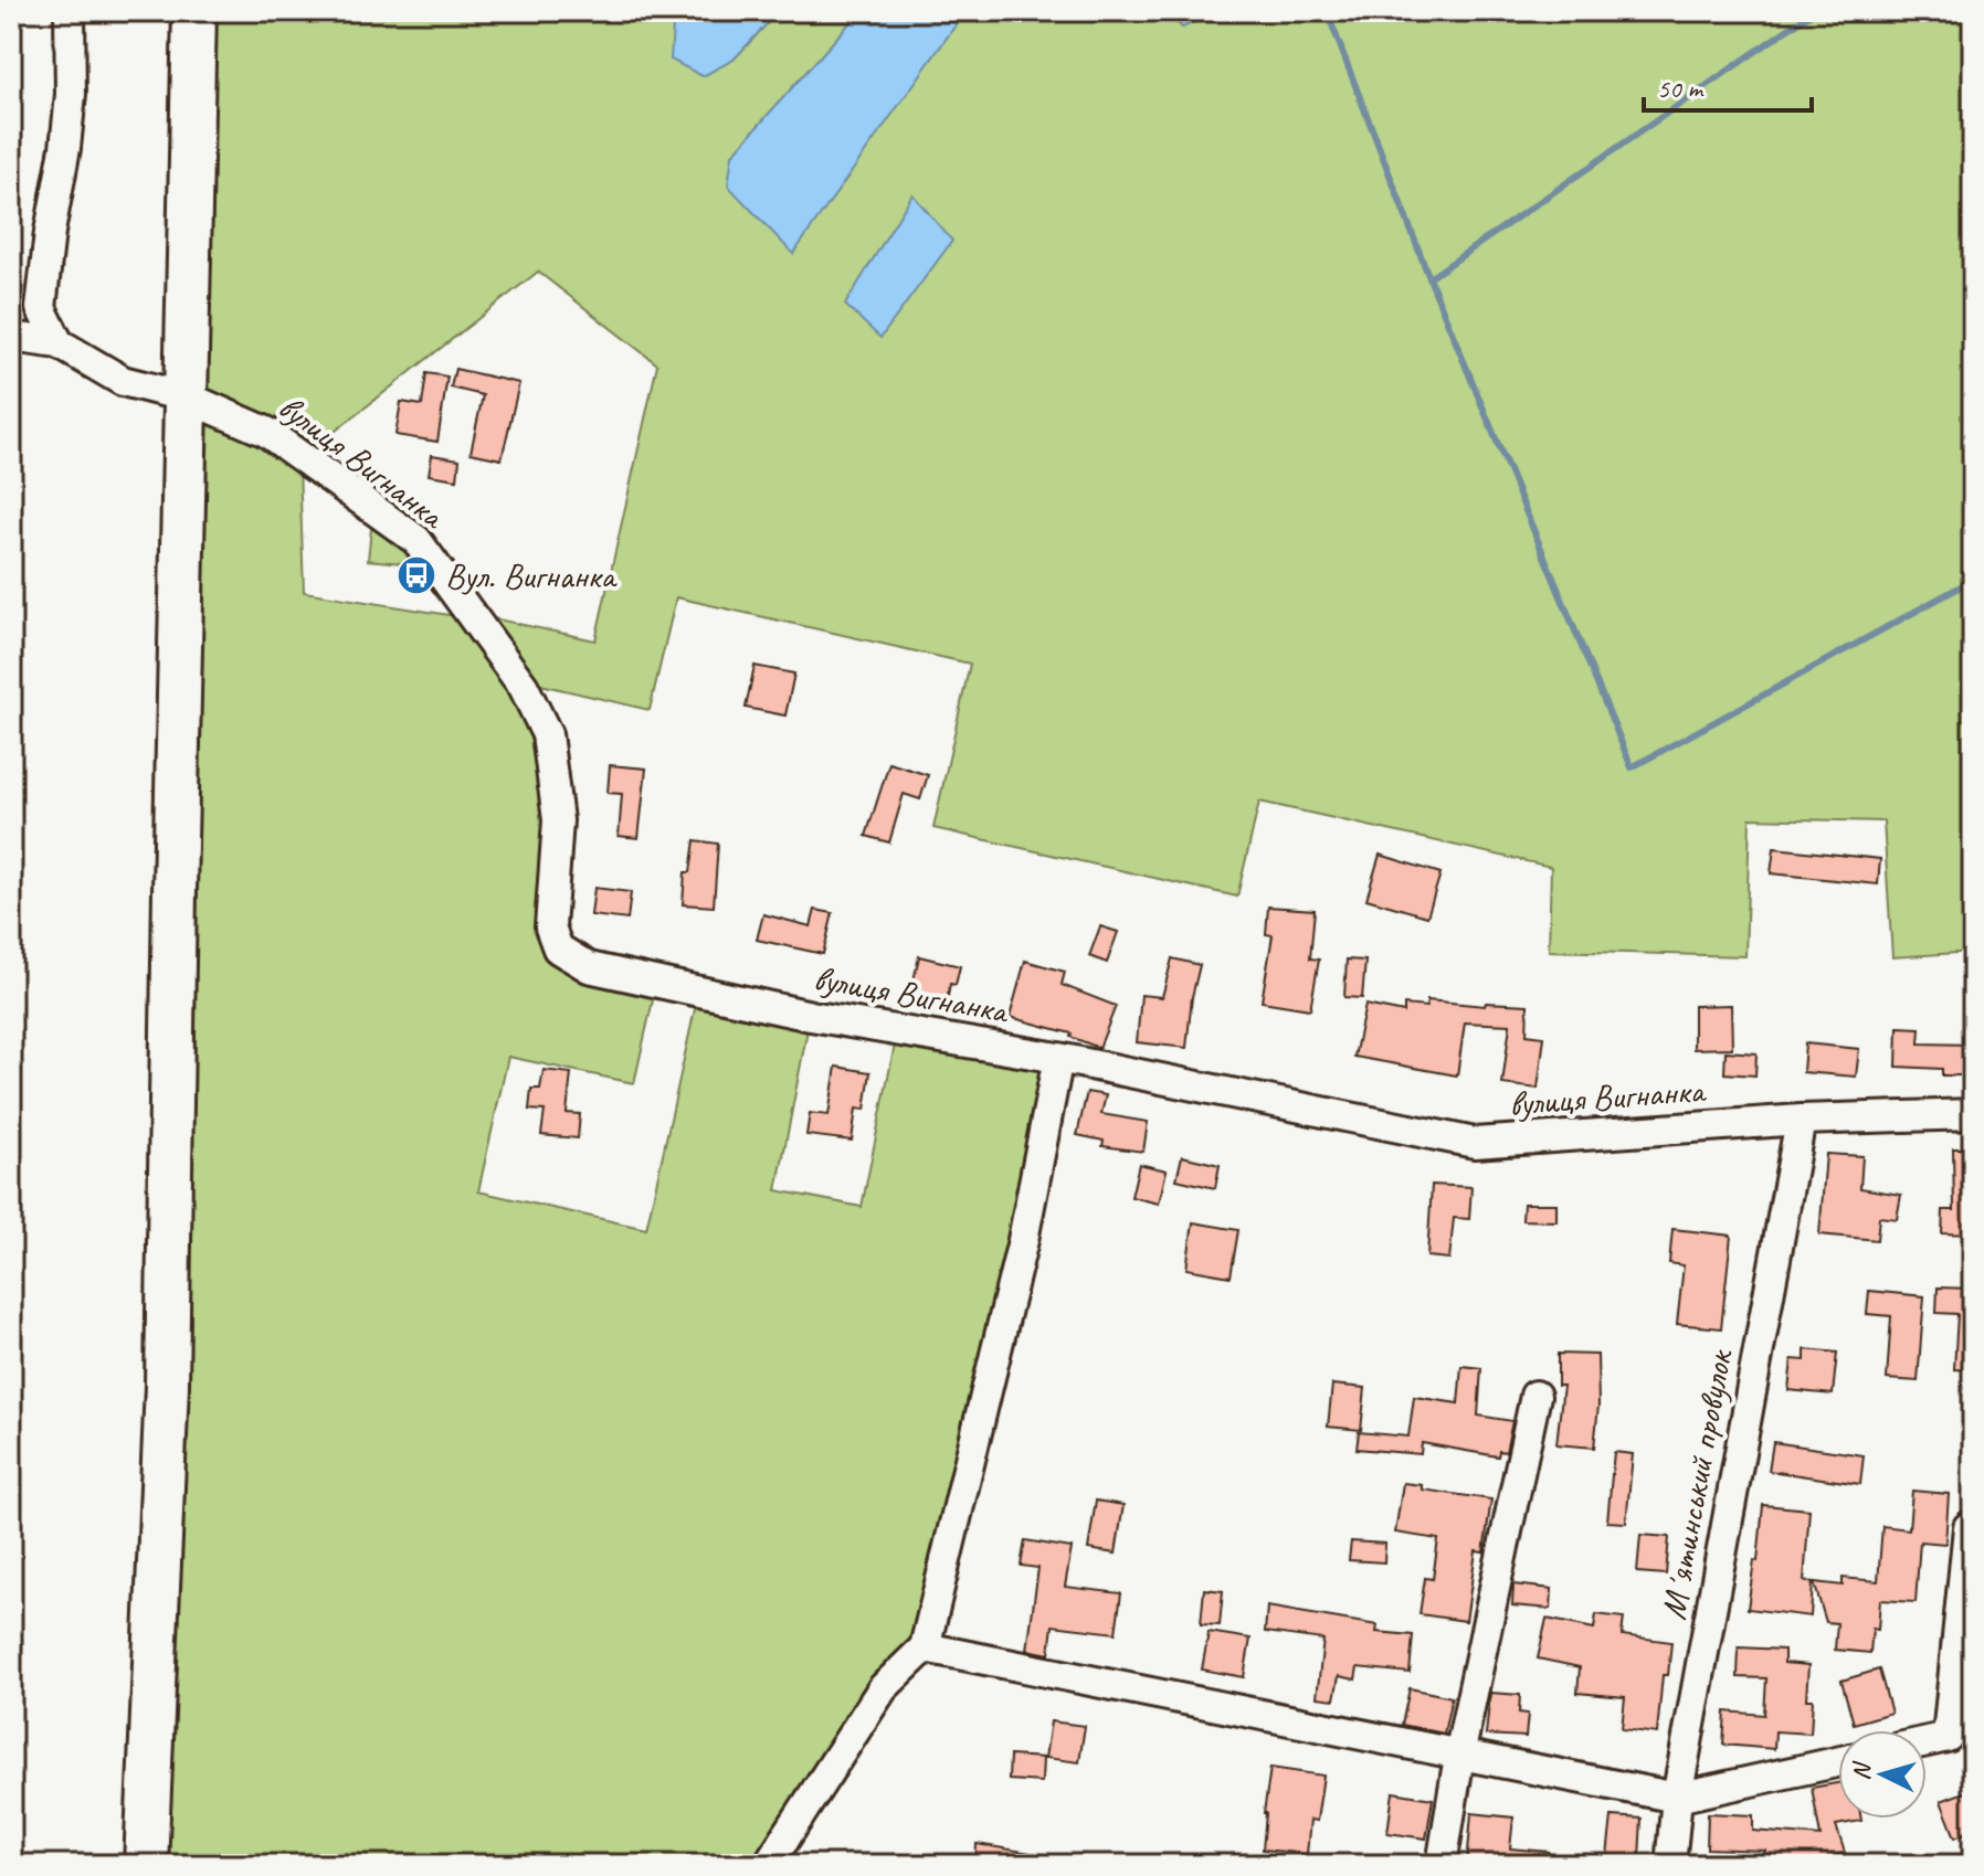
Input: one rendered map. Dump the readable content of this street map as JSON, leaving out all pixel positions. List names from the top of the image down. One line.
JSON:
{"streets":{"street":["вулиця Вигнанка","Мʼятинський провулок"]},"crossings":[["вулиця Вигнанка","Мʼятинський провулок"]],"places":{"bus stop":["Вул. Вигнанка"]},"scale_bar":"50 m","north":"left"}
